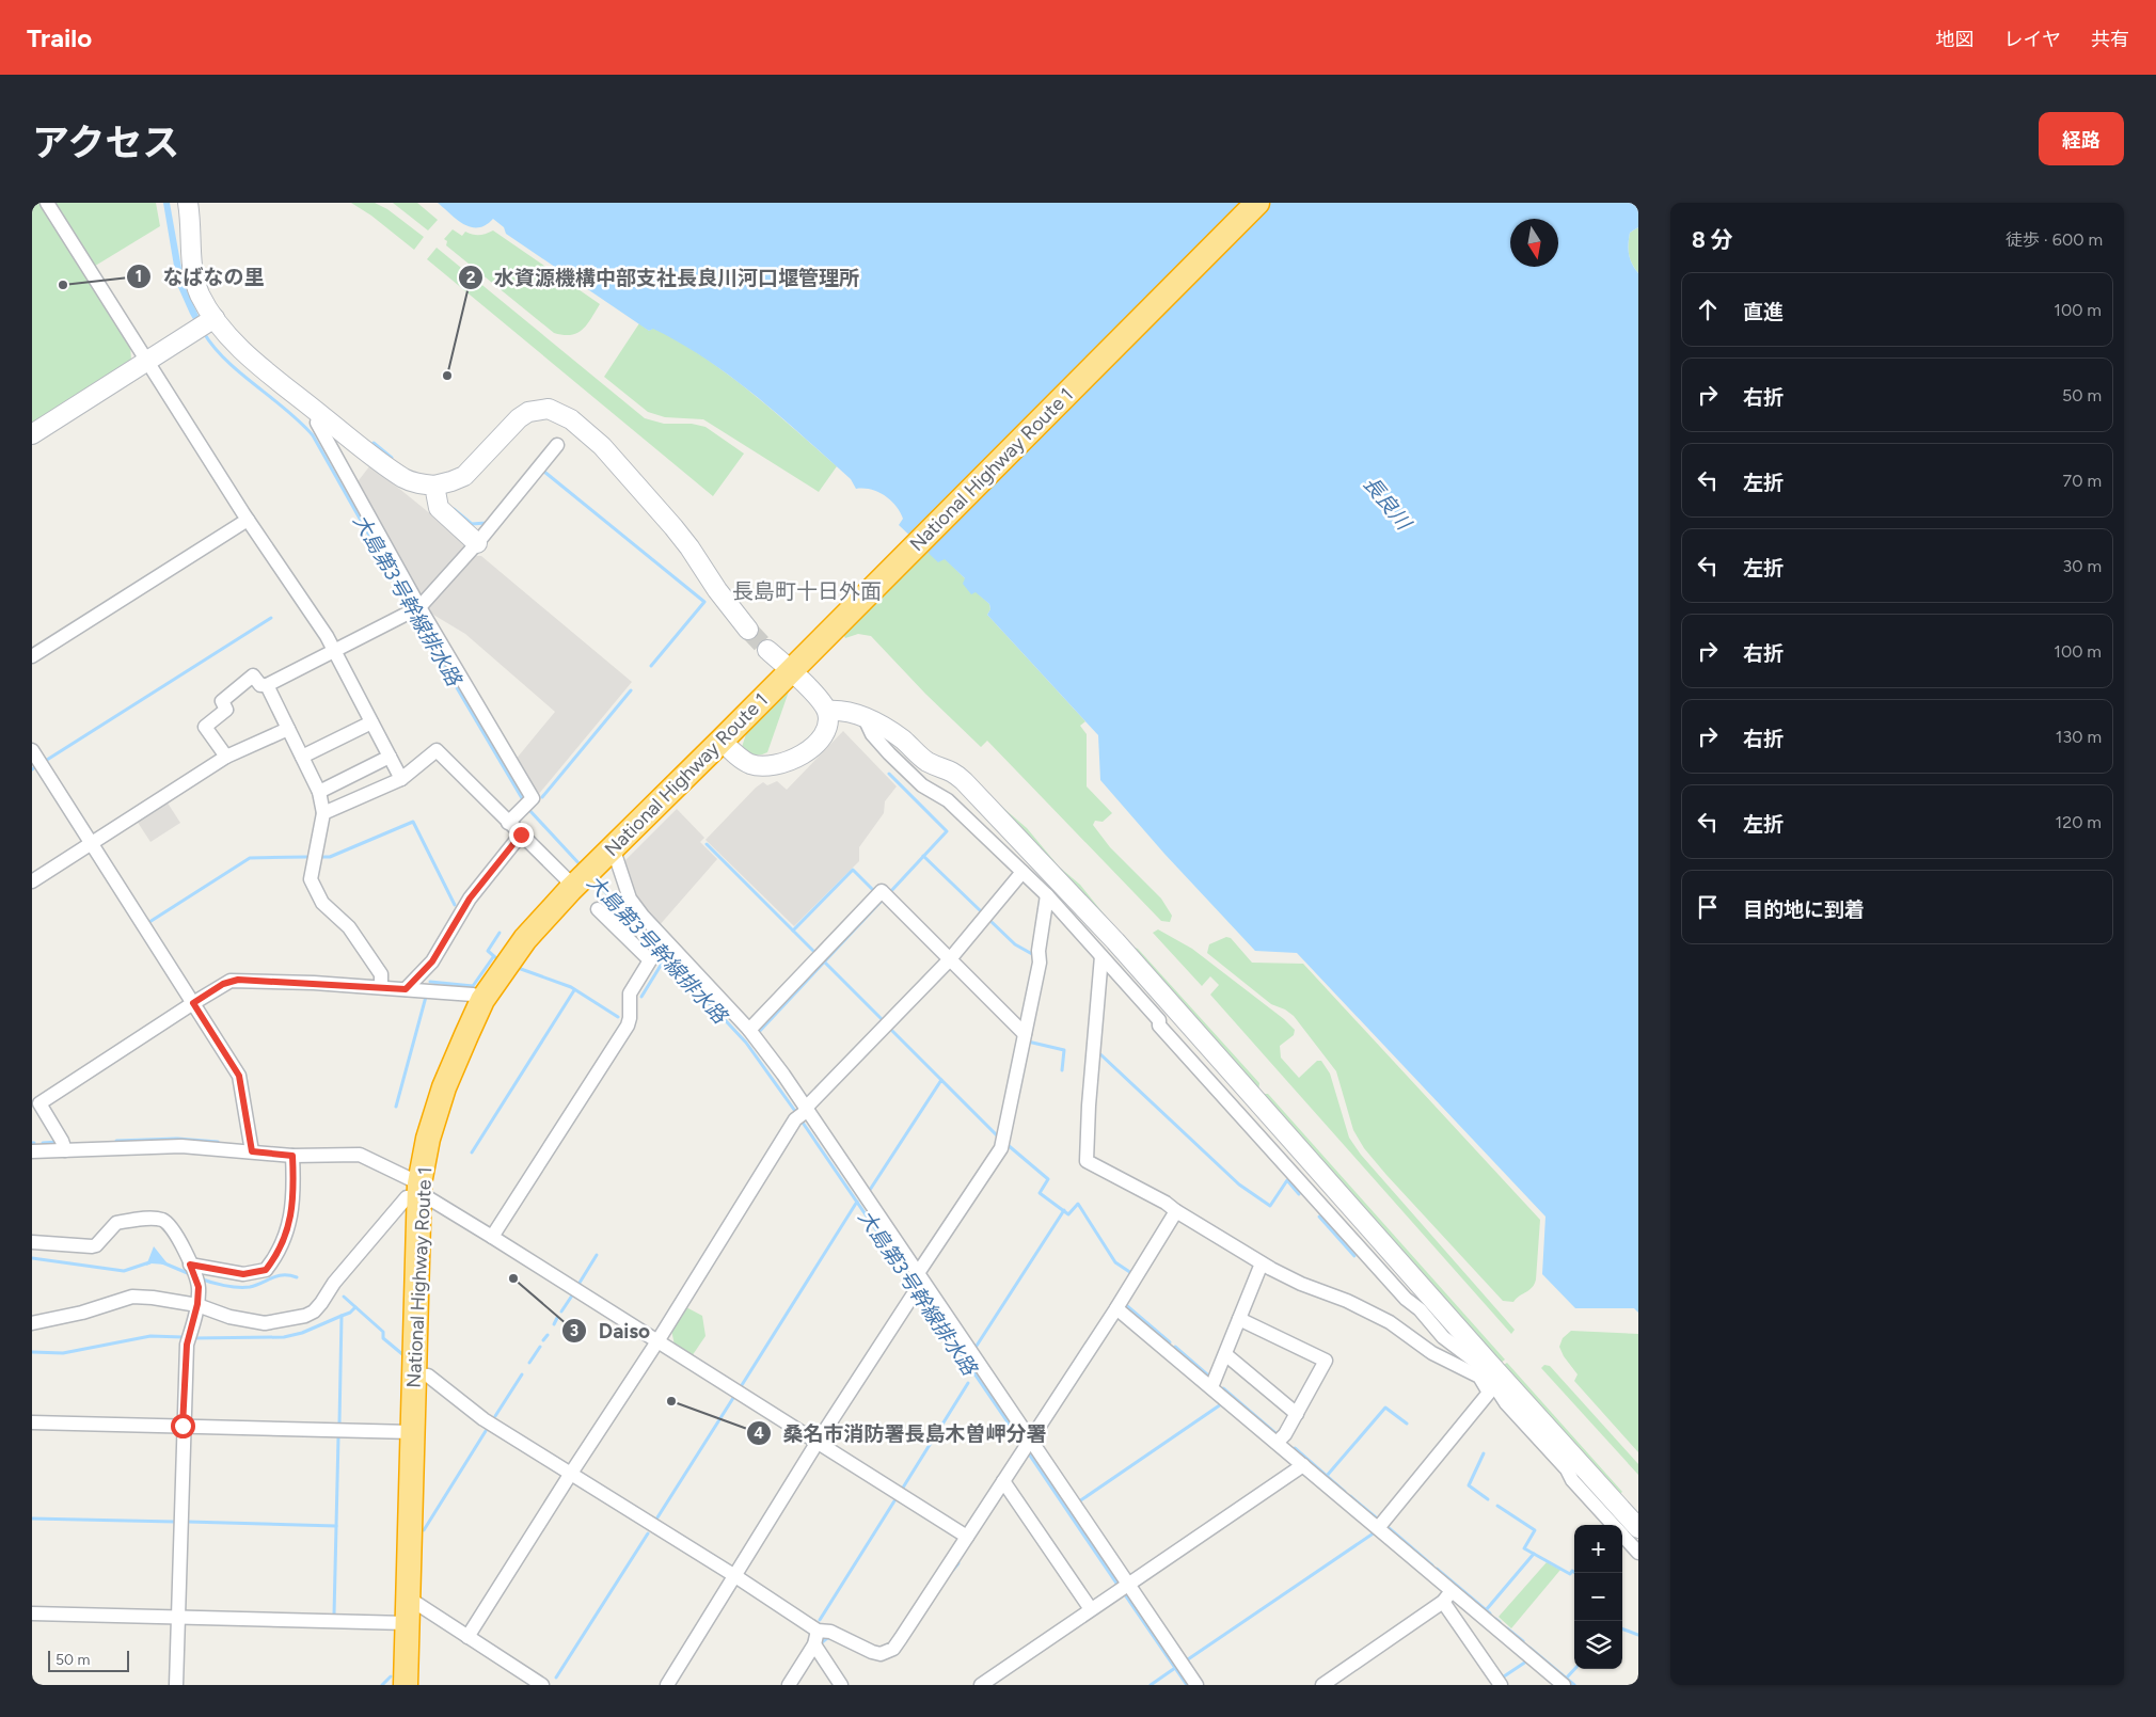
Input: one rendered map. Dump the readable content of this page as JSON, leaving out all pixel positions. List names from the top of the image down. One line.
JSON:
{"streets":{"highway":["National Highway Route 1"]},"districts":["長島町十日外面"],"water":["長良川","大島第3号幹線排水路"],"places":["なばなの里","水資源機構中部支社長良川河口堰管理所","Daiso","桑名市消防署長島木曽岬分署"],"scale_bar":"50 m","north":"bottom","page":{"header":"Trailo","nav":["地図","レイヤ","共有"],"title":"アクセス","buttons":"経路","heading":["8 分","徒歩 · 600 m"],"list":[["直進","100 m"],["右折","50 m"],["左折","70 m"],["左折","30 m"],["右折","100 m"],["右折","130 m"],["左折","120 m"],"目的地に到着"],"map_buttons":["+","−"],"scale":"50 m"}}
